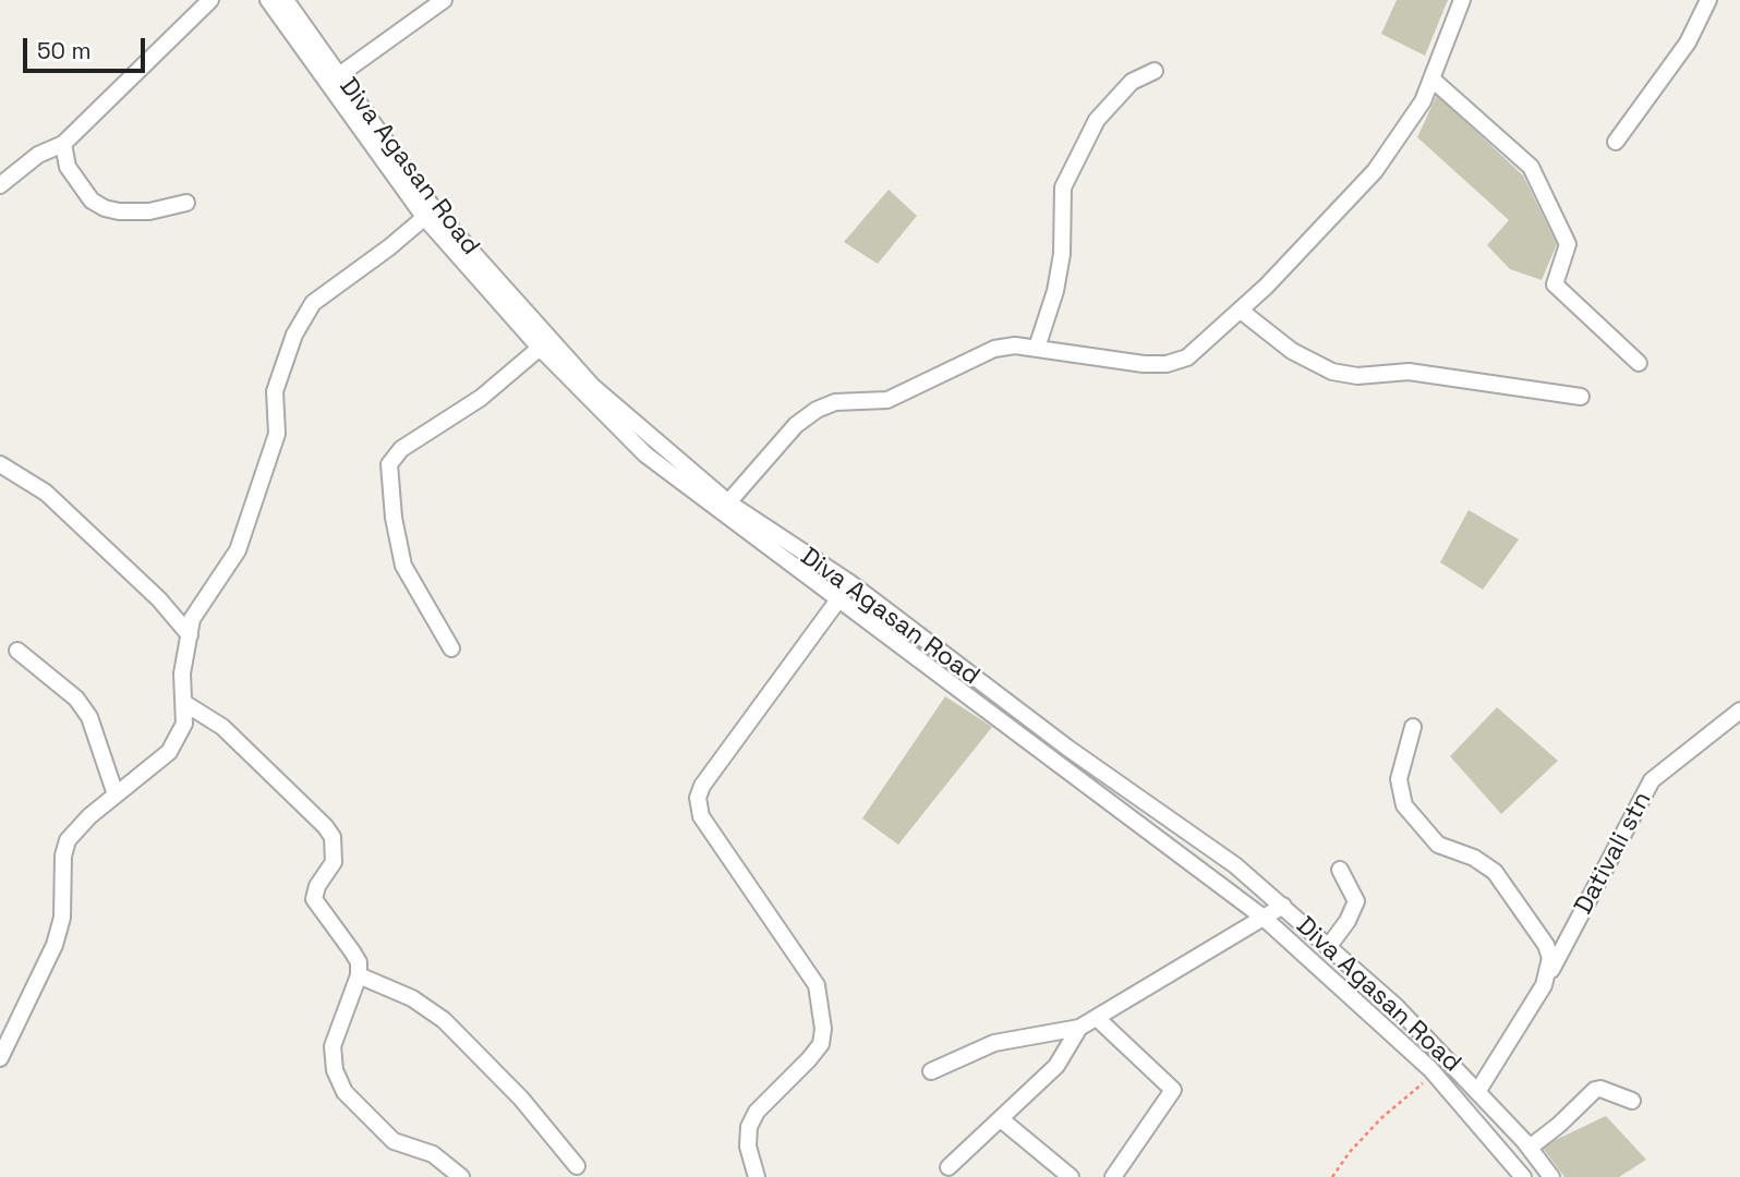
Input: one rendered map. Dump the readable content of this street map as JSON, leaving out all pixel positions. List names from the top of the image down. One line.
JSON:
{"streets":{"street":["Diva Agasan Road","Dativali stn"]},"crossings":[["Diva Agasan Road","Dativali stn"]],"scale_bar":"50 m"}
